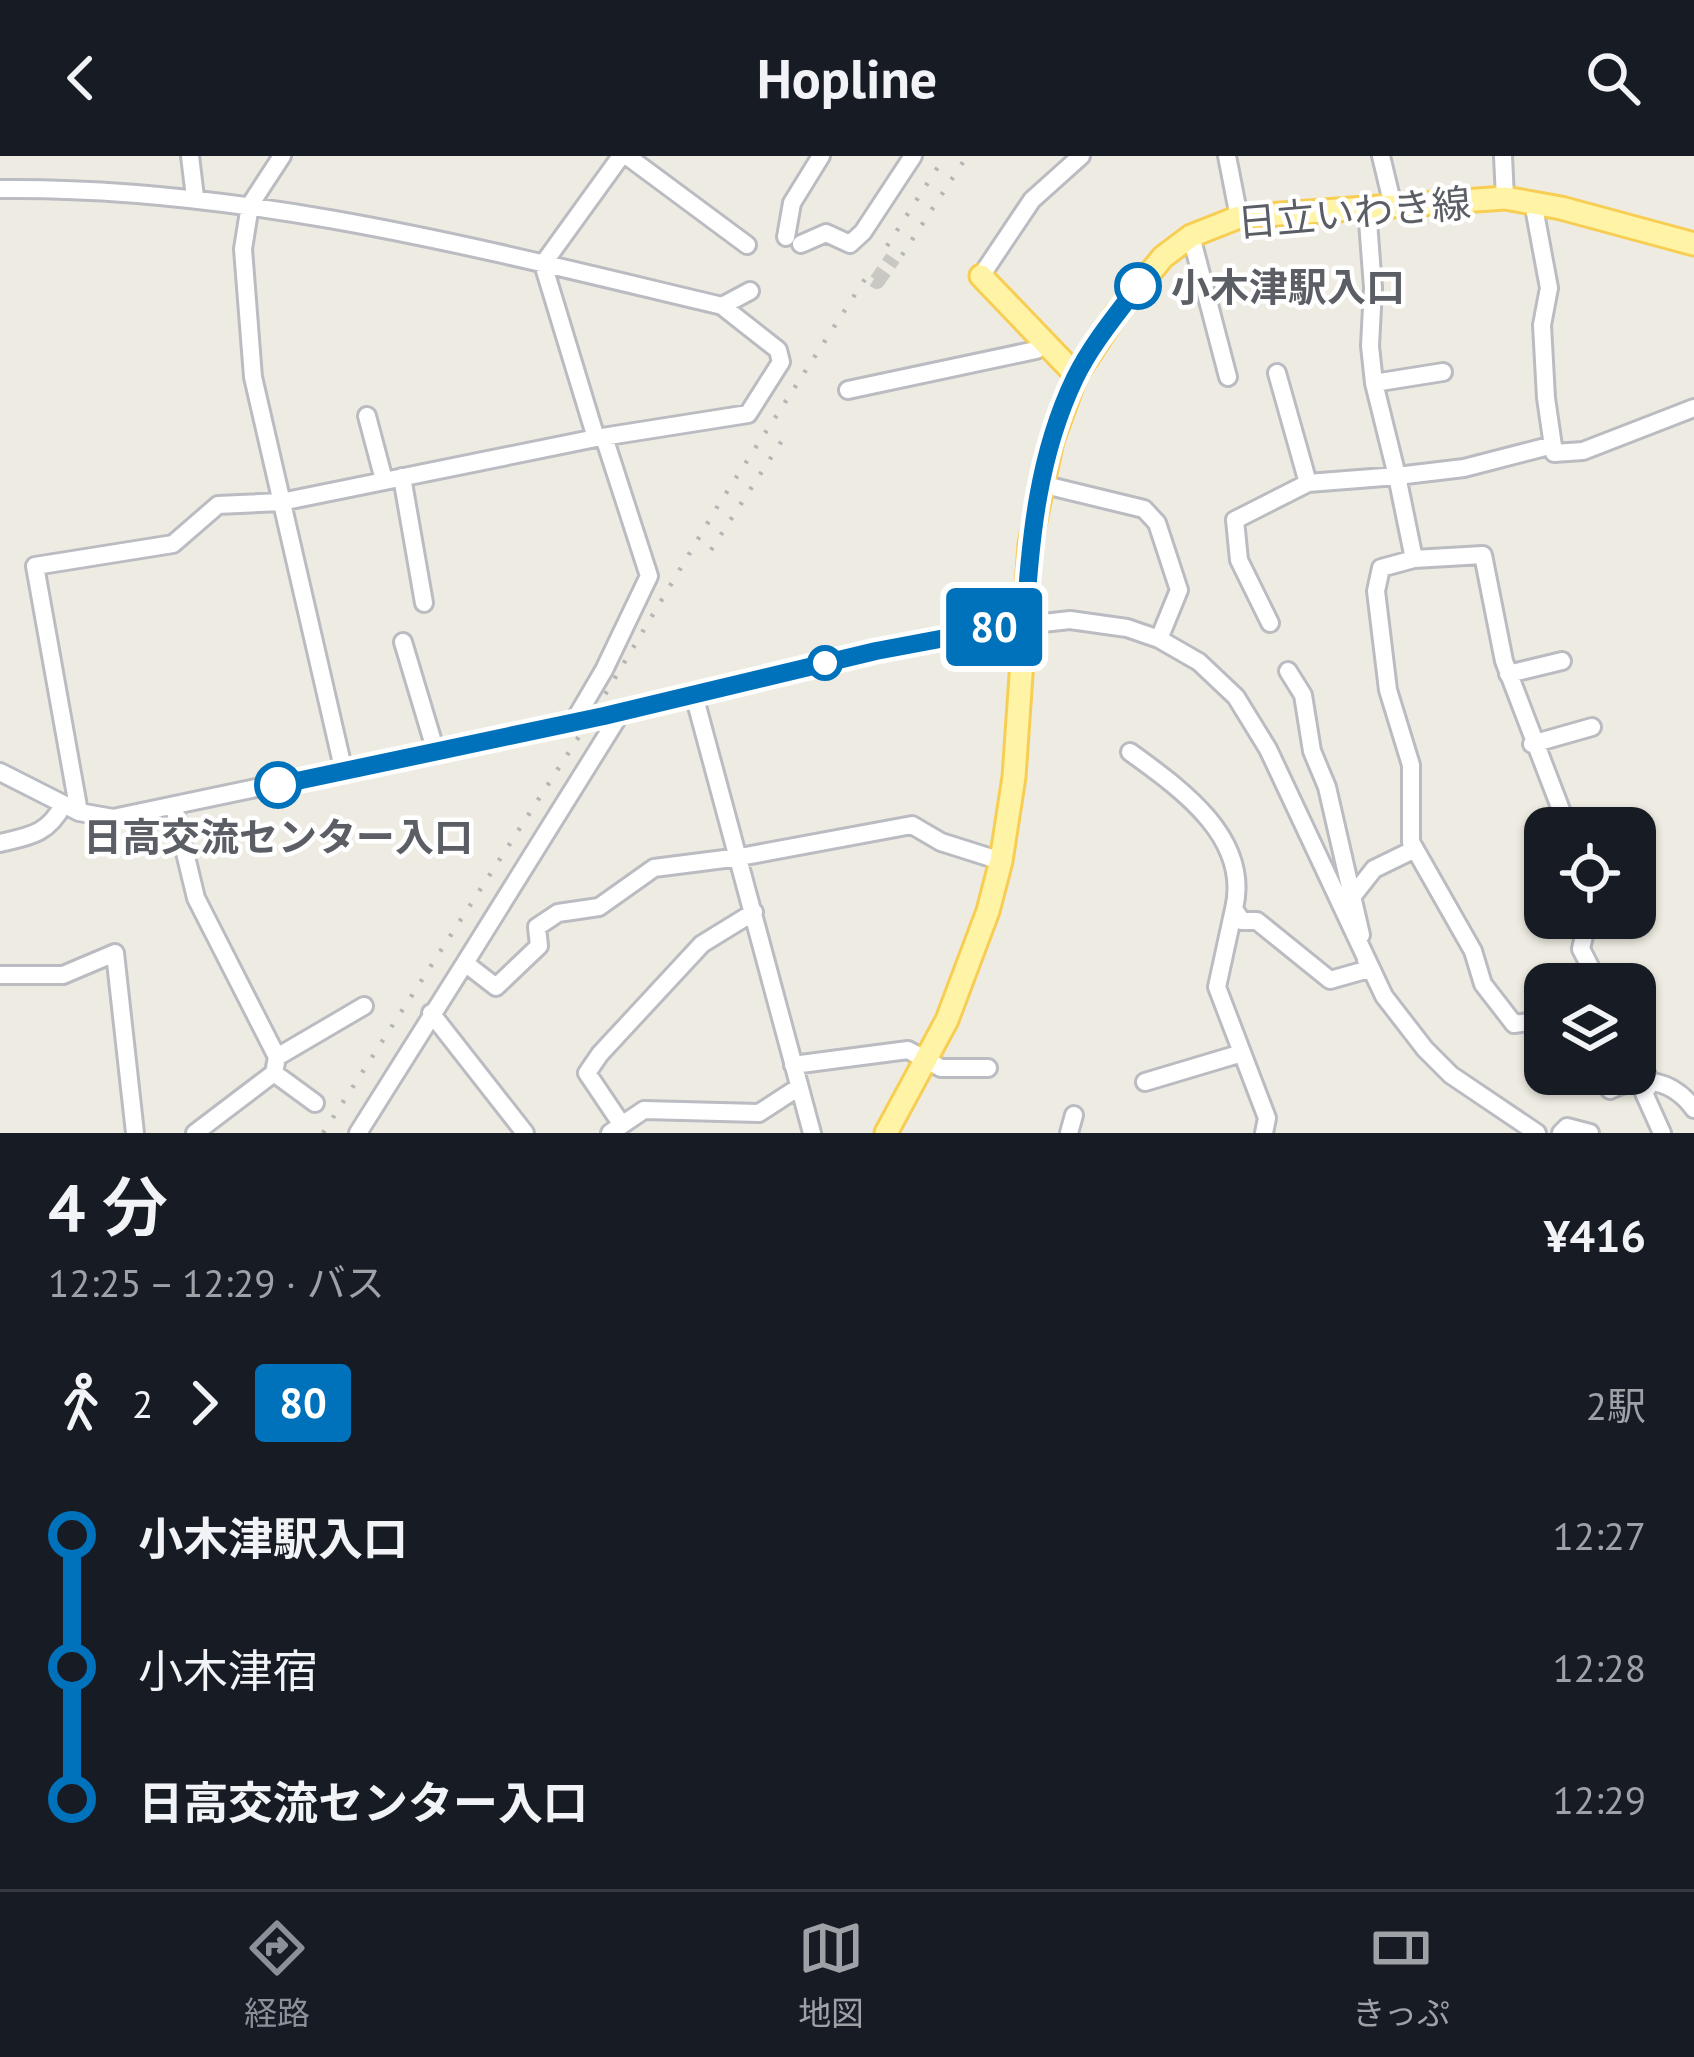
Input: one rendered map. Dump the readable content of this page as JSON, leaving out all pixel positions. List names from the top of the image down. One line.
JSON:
{"streets":{"main road":["日立いわき線"]},"places":["小木津駅入口","日高交流センター入口"],"lines":["bus line 80"],"page":{"header":"Hopline","on_map":"80","heading":["4 分","12:25 – 12:29 · バス","¥416"],"legs":["2","80","2駅"],"list":[{"name":"小木津駅入口","value":"12:27"},{"name":"小木津宿","value":"12:28"},{"name":"日高交流センター入口","value":"12:29"}],"tabs":["経路","地図","きっぷ"]}}
